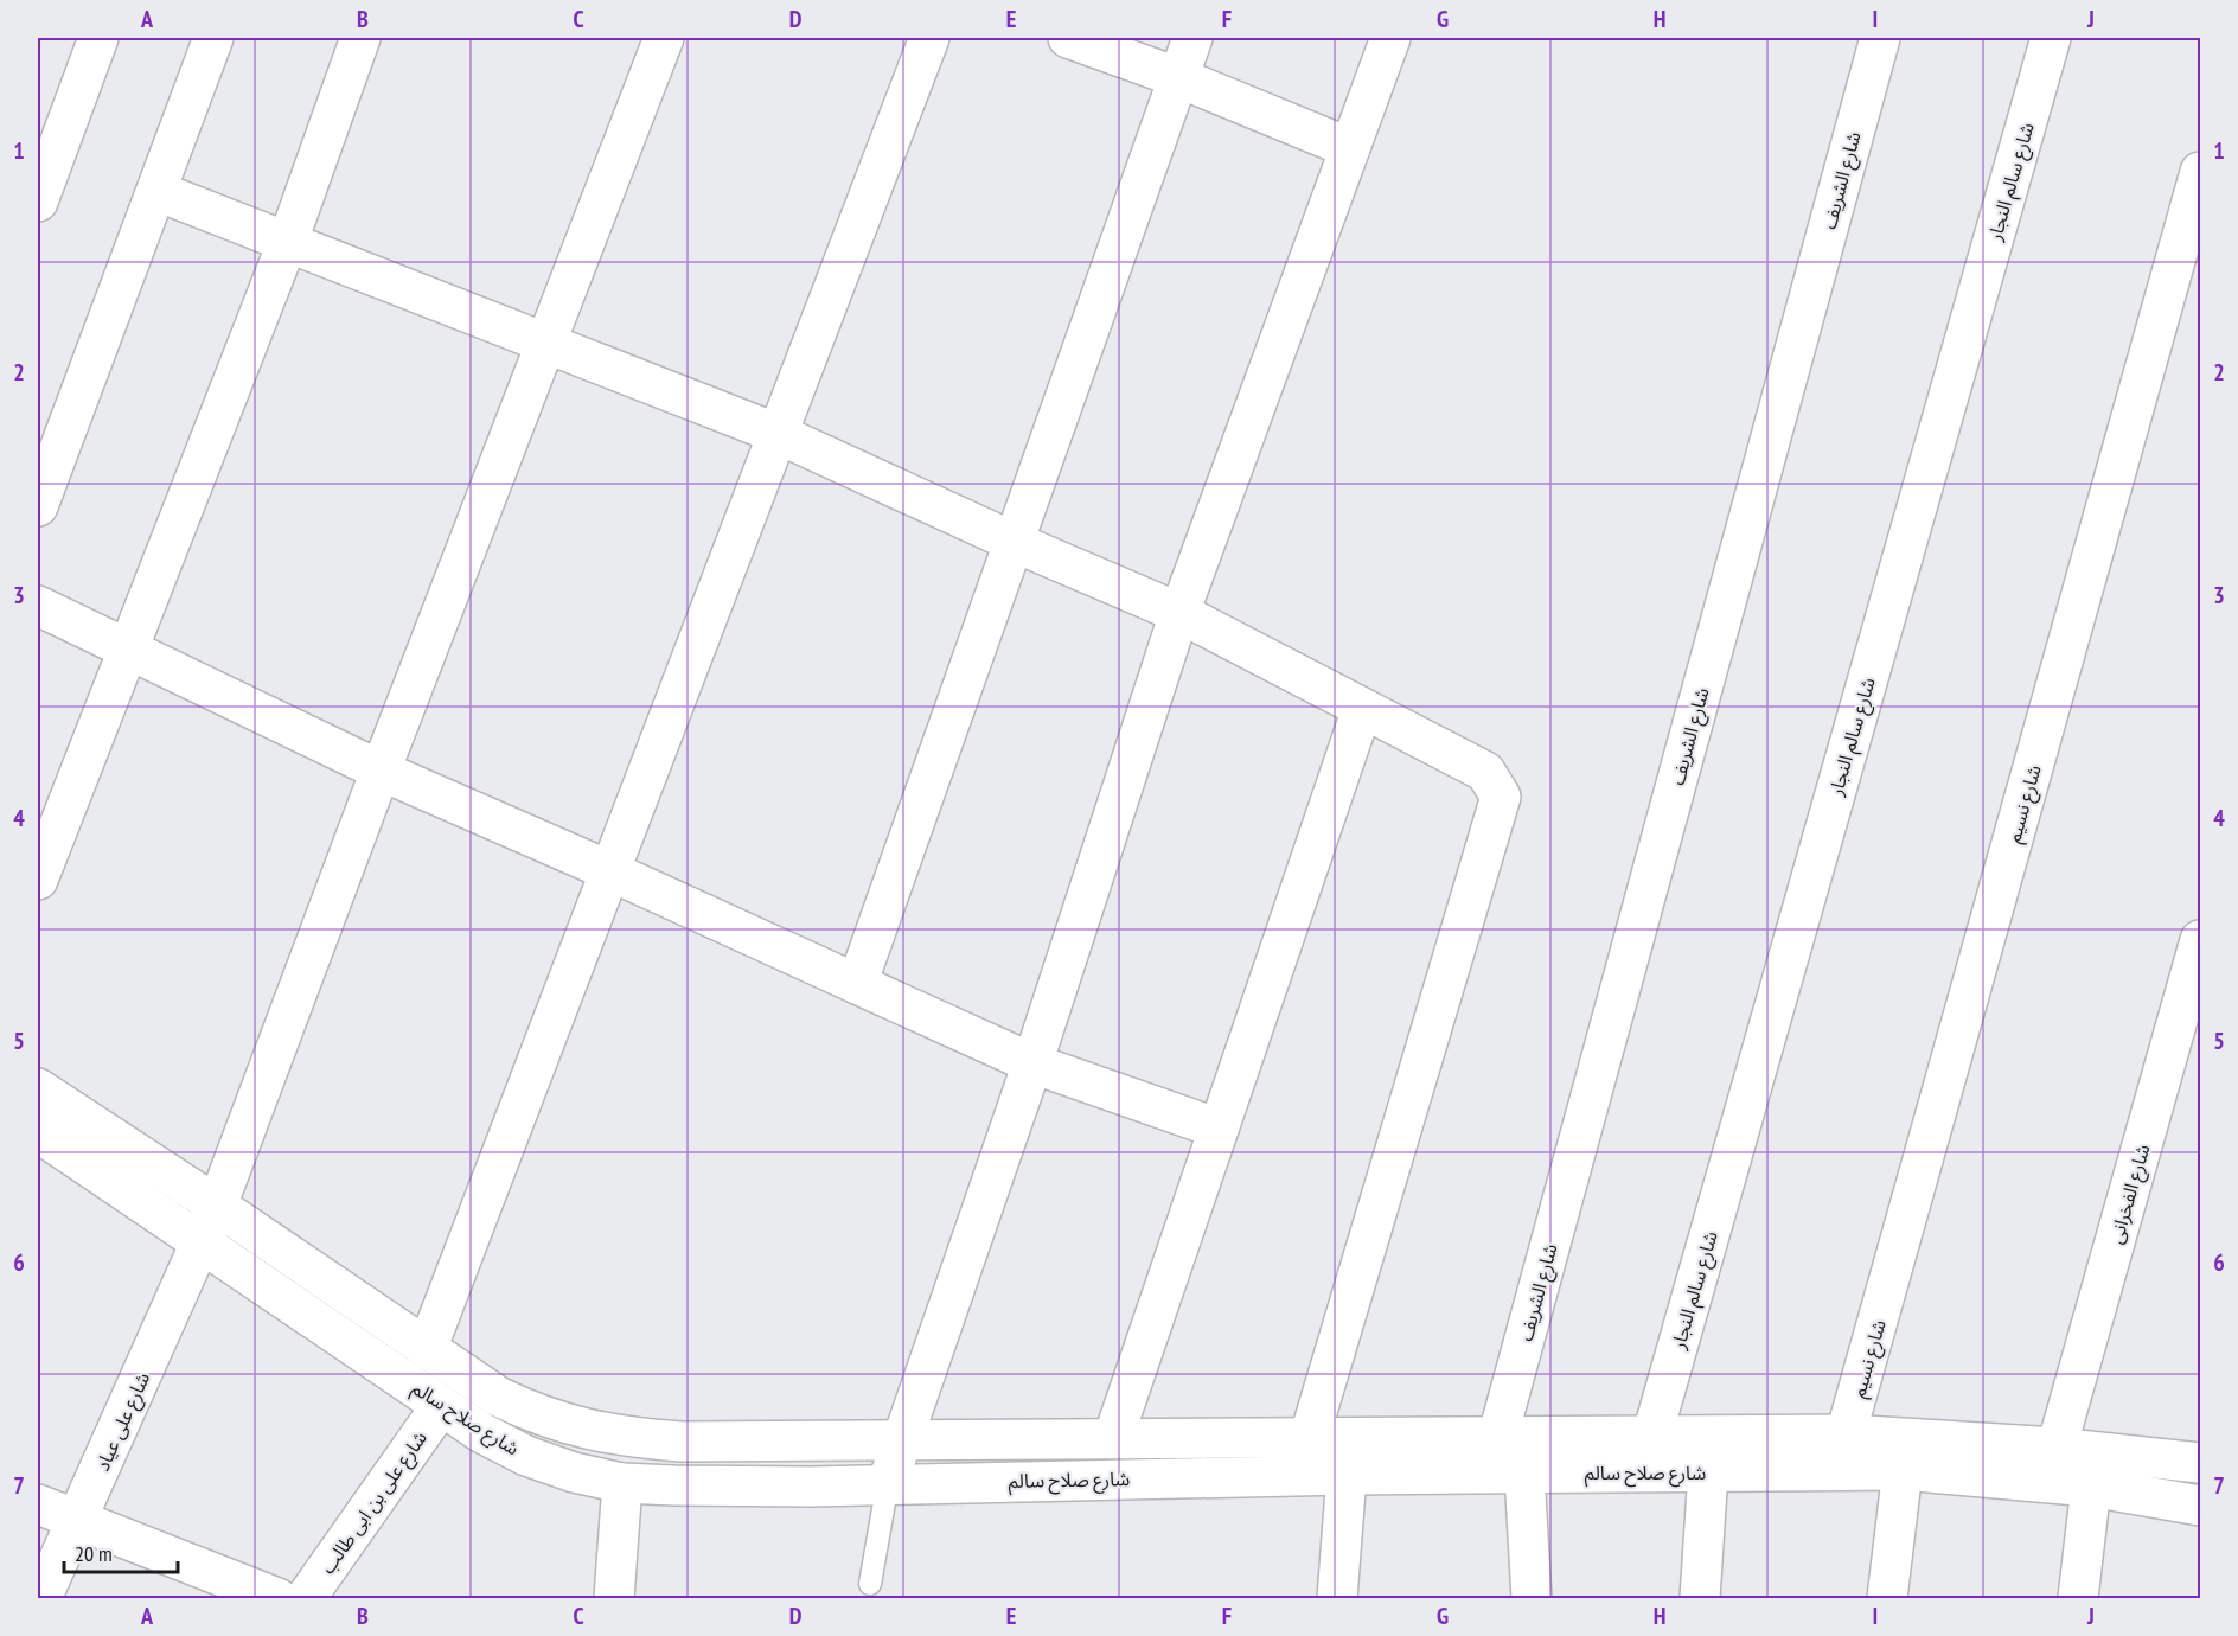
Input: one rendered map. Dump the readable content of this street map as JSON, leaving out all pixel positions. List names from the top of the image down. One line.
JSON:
{"streets":{"street":["شارع الشريف","شارع سالم النجار","شارع نسيم","شارع الفخرانى","شارع صلاح سالم","شارع على عياد","شارع على بن ابى طالب"]},"crossings":[["شارع الشريف","شارع صلاح سالم"],["شارع سالم النجار","شارع صلاح سالم"],["شارع نسيم","شارع صلاح سالم"],["شارع الفخرانى","شارع صلاح سالم"],["شارع صلاح سالم","شارع على عياد"],["شارع صلاح سالم","شارع على بن ابى طالب"]],"scale_bar":"20 m","grid":{"columns":["A","B","C","D","E","F","G","H","I","J"],"rows":["1","2","3","4","5","6","7"]}}
